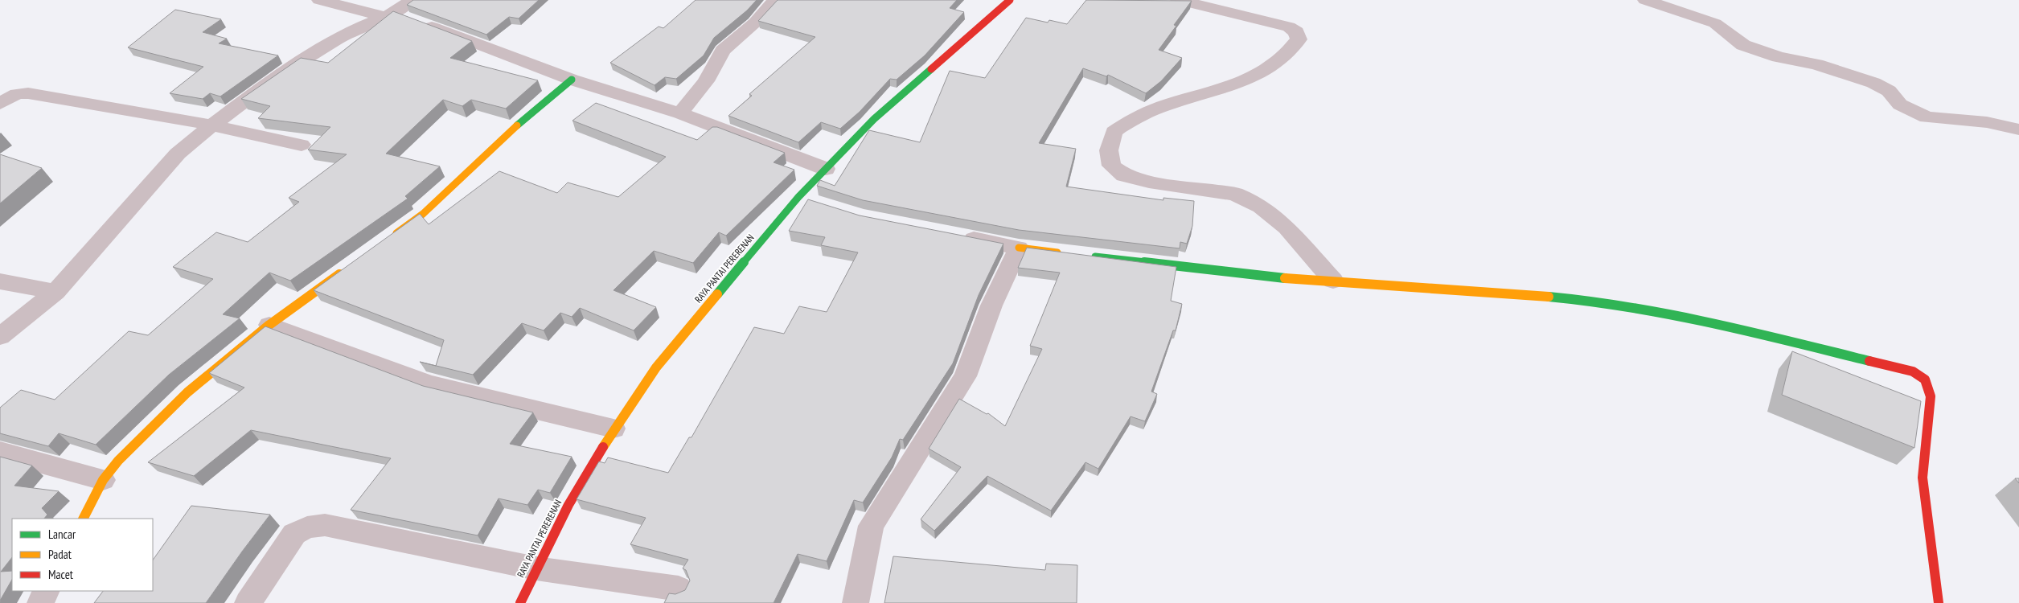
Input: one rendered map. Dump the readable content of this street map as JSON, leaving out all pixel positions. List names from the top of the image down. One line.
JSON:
{"streets":{"street":["RAYA PANTAI PERERENAN"]},"legend":["Lancar","Padat","Macet"]}
